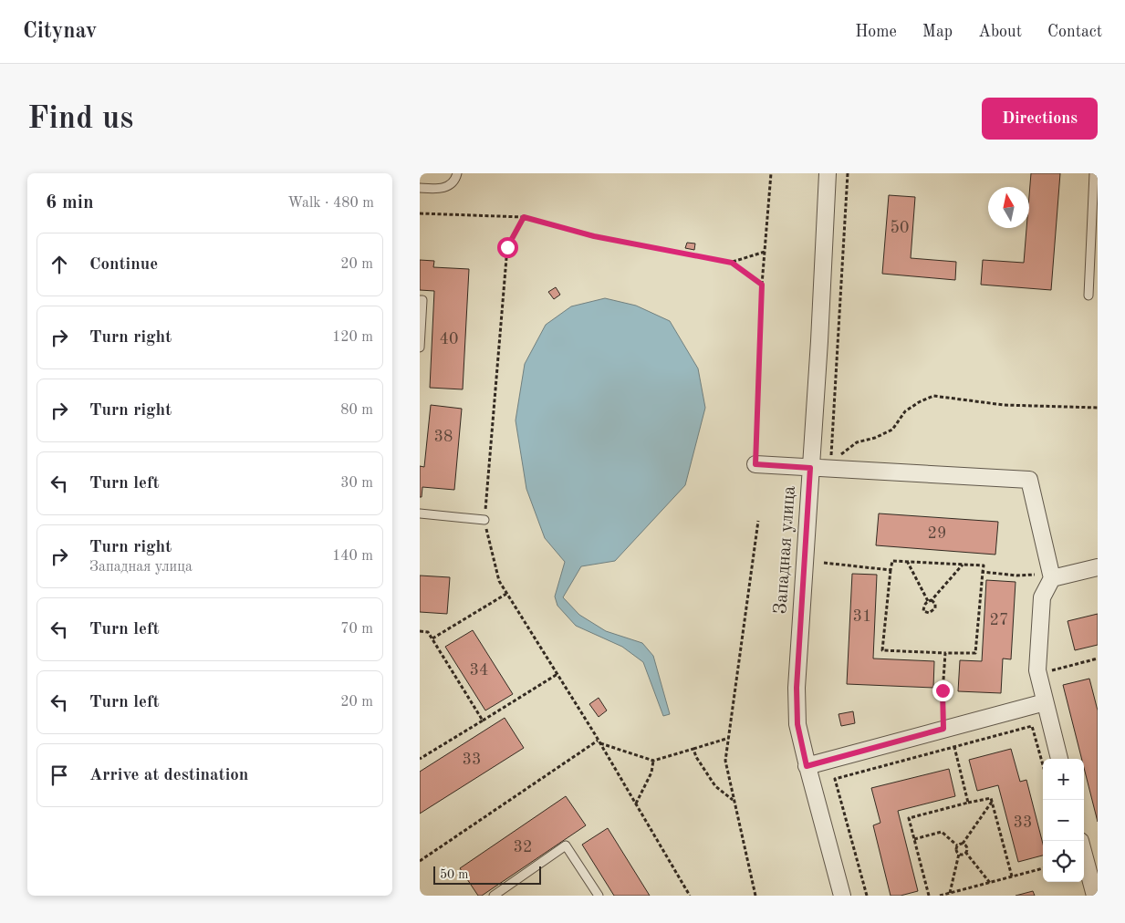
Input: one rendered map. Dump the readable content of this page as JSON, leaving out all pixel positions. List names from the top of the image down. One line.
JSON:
{"streets":{"street":["Западная улица"]},"house_numbers":["50","40","38","29","31","27","34","33","33","32"],"scale_bar":"50 m","north":"top","page":{"header":"Citynav","nav":["Home","Map","About","Contact"],"buttons":"Directions","title":"Find us","heading":["6 min","Walk · 480 m"],"list":[["Continue","20 m"],["Turn right","120 m"],["Turn right","80 m"],["Turn left","30 m"],["Turn right","Западная улица","140 m"],["Turn left","70 m"],["Turn left","20 m"],"Arrive at destination"],"map_buttons":["+","−"],"scale":"50 m"}}
